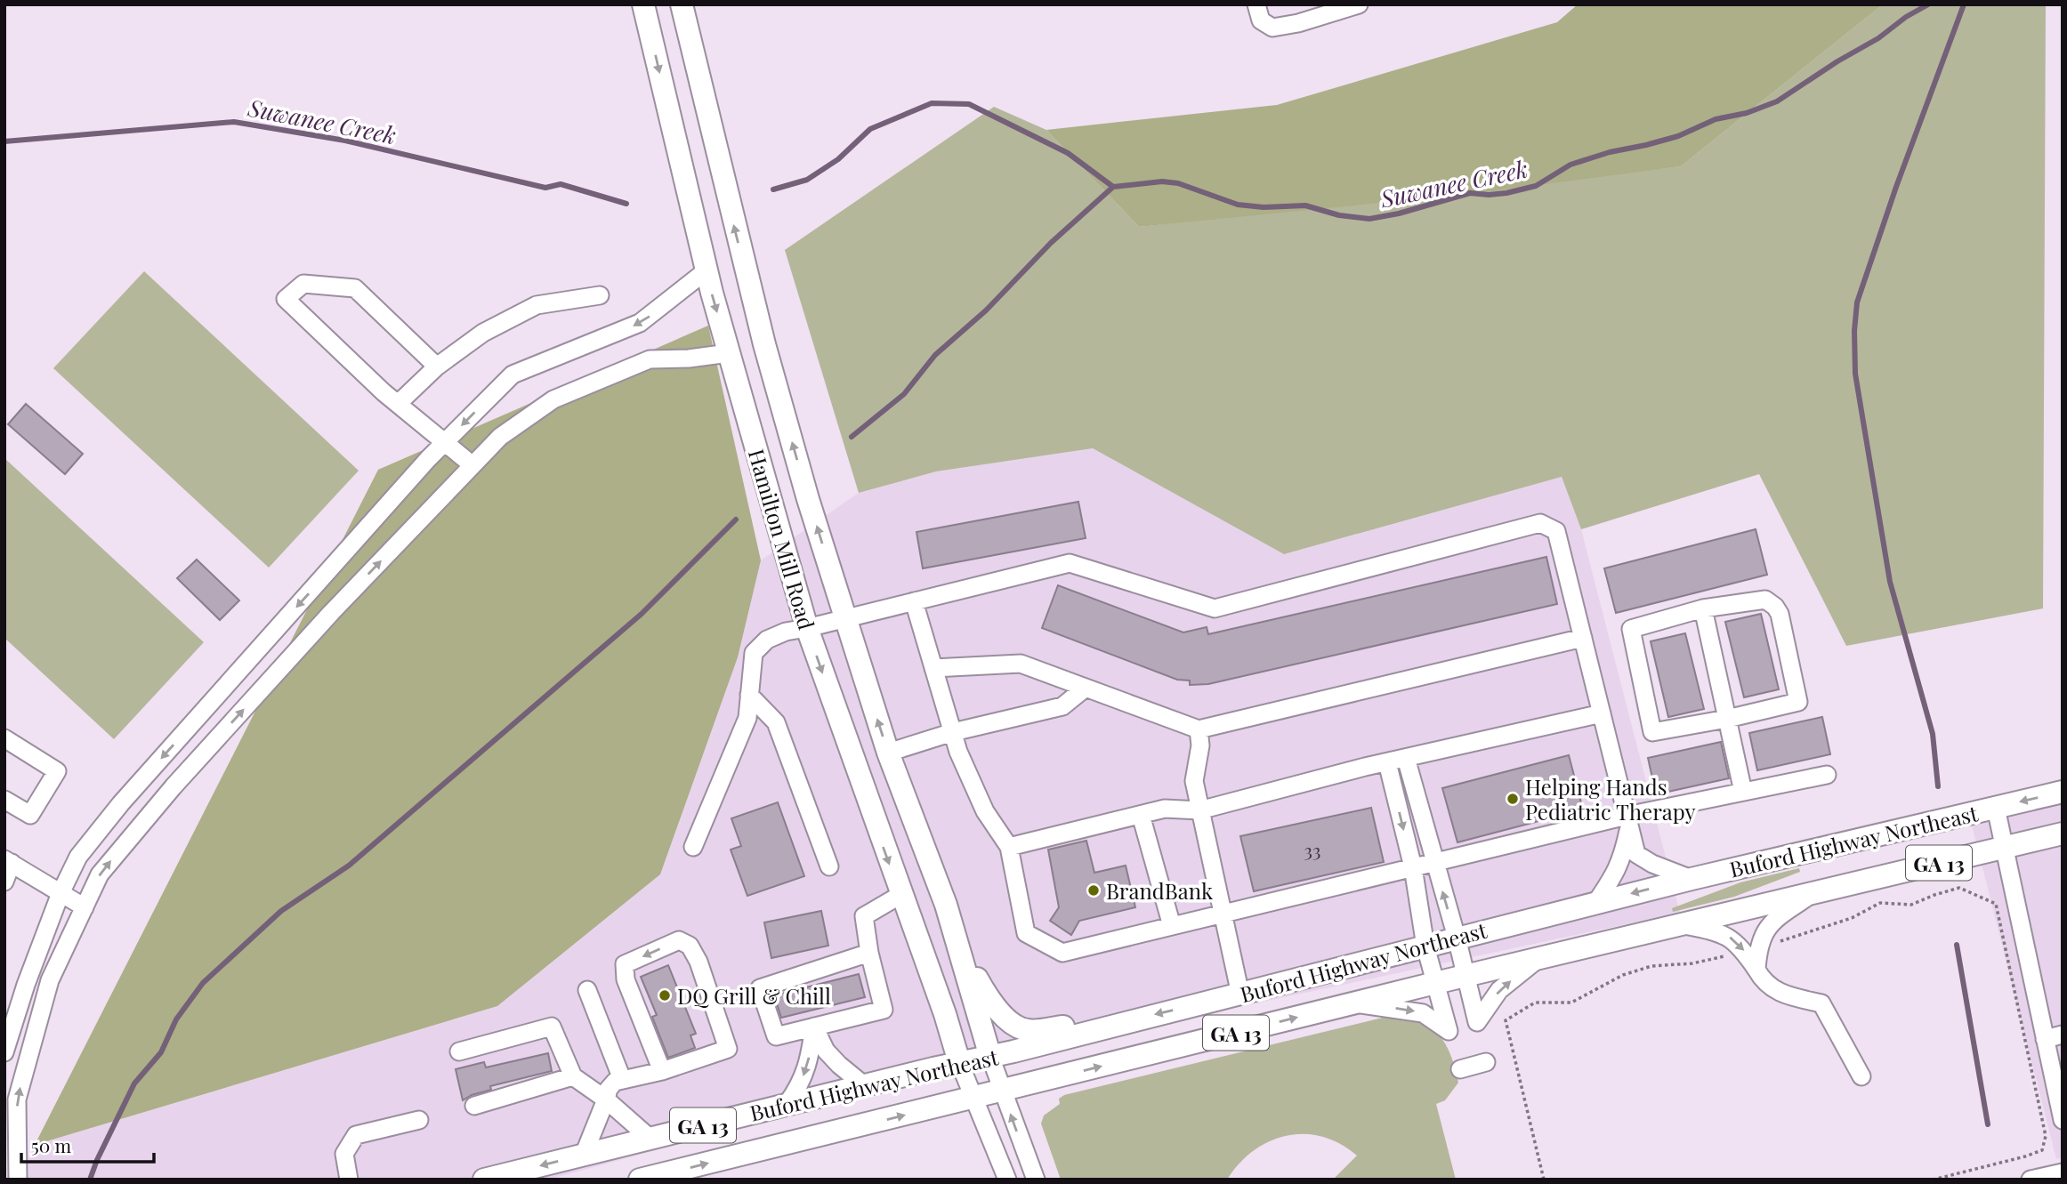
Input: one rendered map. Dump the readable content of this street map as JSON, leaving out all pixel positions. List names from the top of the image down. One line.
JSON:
{"streets":{"main road":["Hamilton Mill Road","Buford Highway Northeast","GA 13"]},"crossings":[["Hamilton Mill Road","Buford Highway Northeast"]],"water":["Suwanee Creek"],"places":["Helping Hands Pediatric Therapy","BrandBank","DQ Grill & Chill"],"house_numbers":["33"],"scale_bar":"50 m"}
